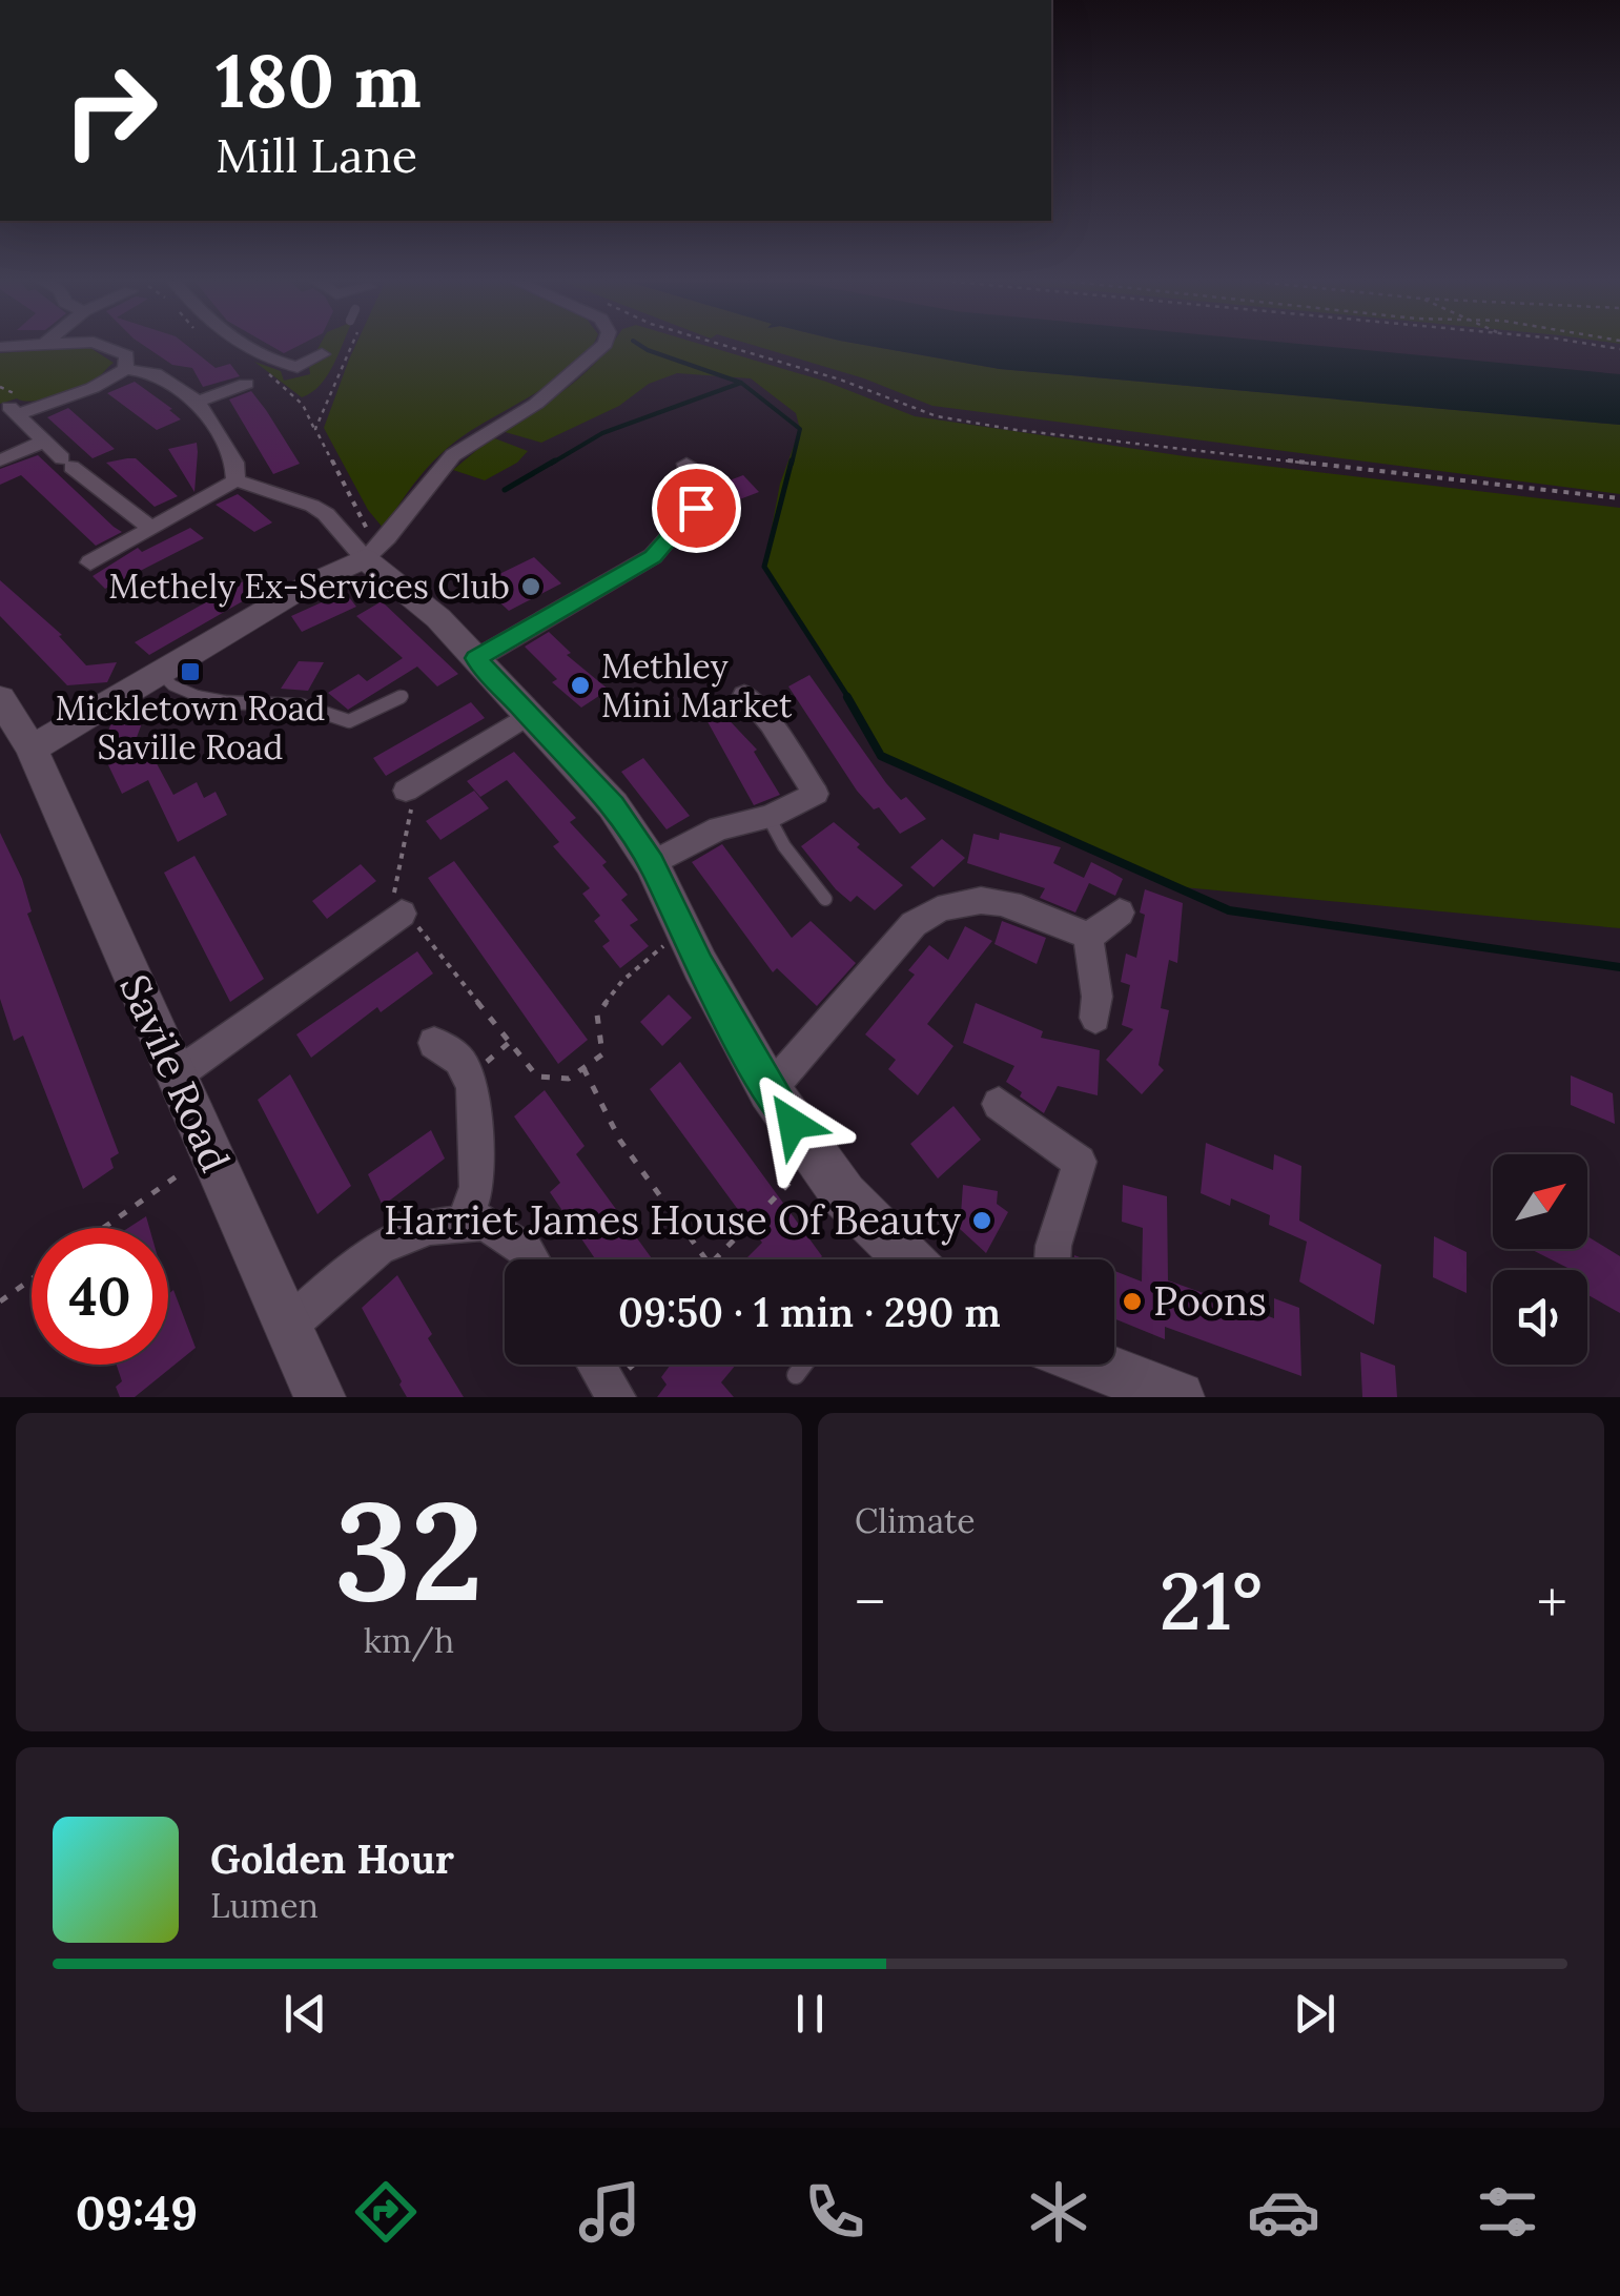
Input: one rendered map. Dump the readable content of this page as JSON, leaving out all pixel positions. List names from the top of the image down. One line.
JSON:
{"streets":{"street":["Savile Road"]},"places":{"other":["Methely Ex-Services Club","Methley Mini Market","Harriet James House Of Beauty","Poons"],"transit":["Mickletown Road Saville Road"]},"north":"top right","page":{"turn":["180 m","Mill Lane"],"limit":"40","trip":"09:50 · 1 min · 290 m","tile":[["32","km/h"],"Climate"],"heat":["−","21°","+"],"song":["Golden Hour","Lumen"],"tabs":"09:49"}}
